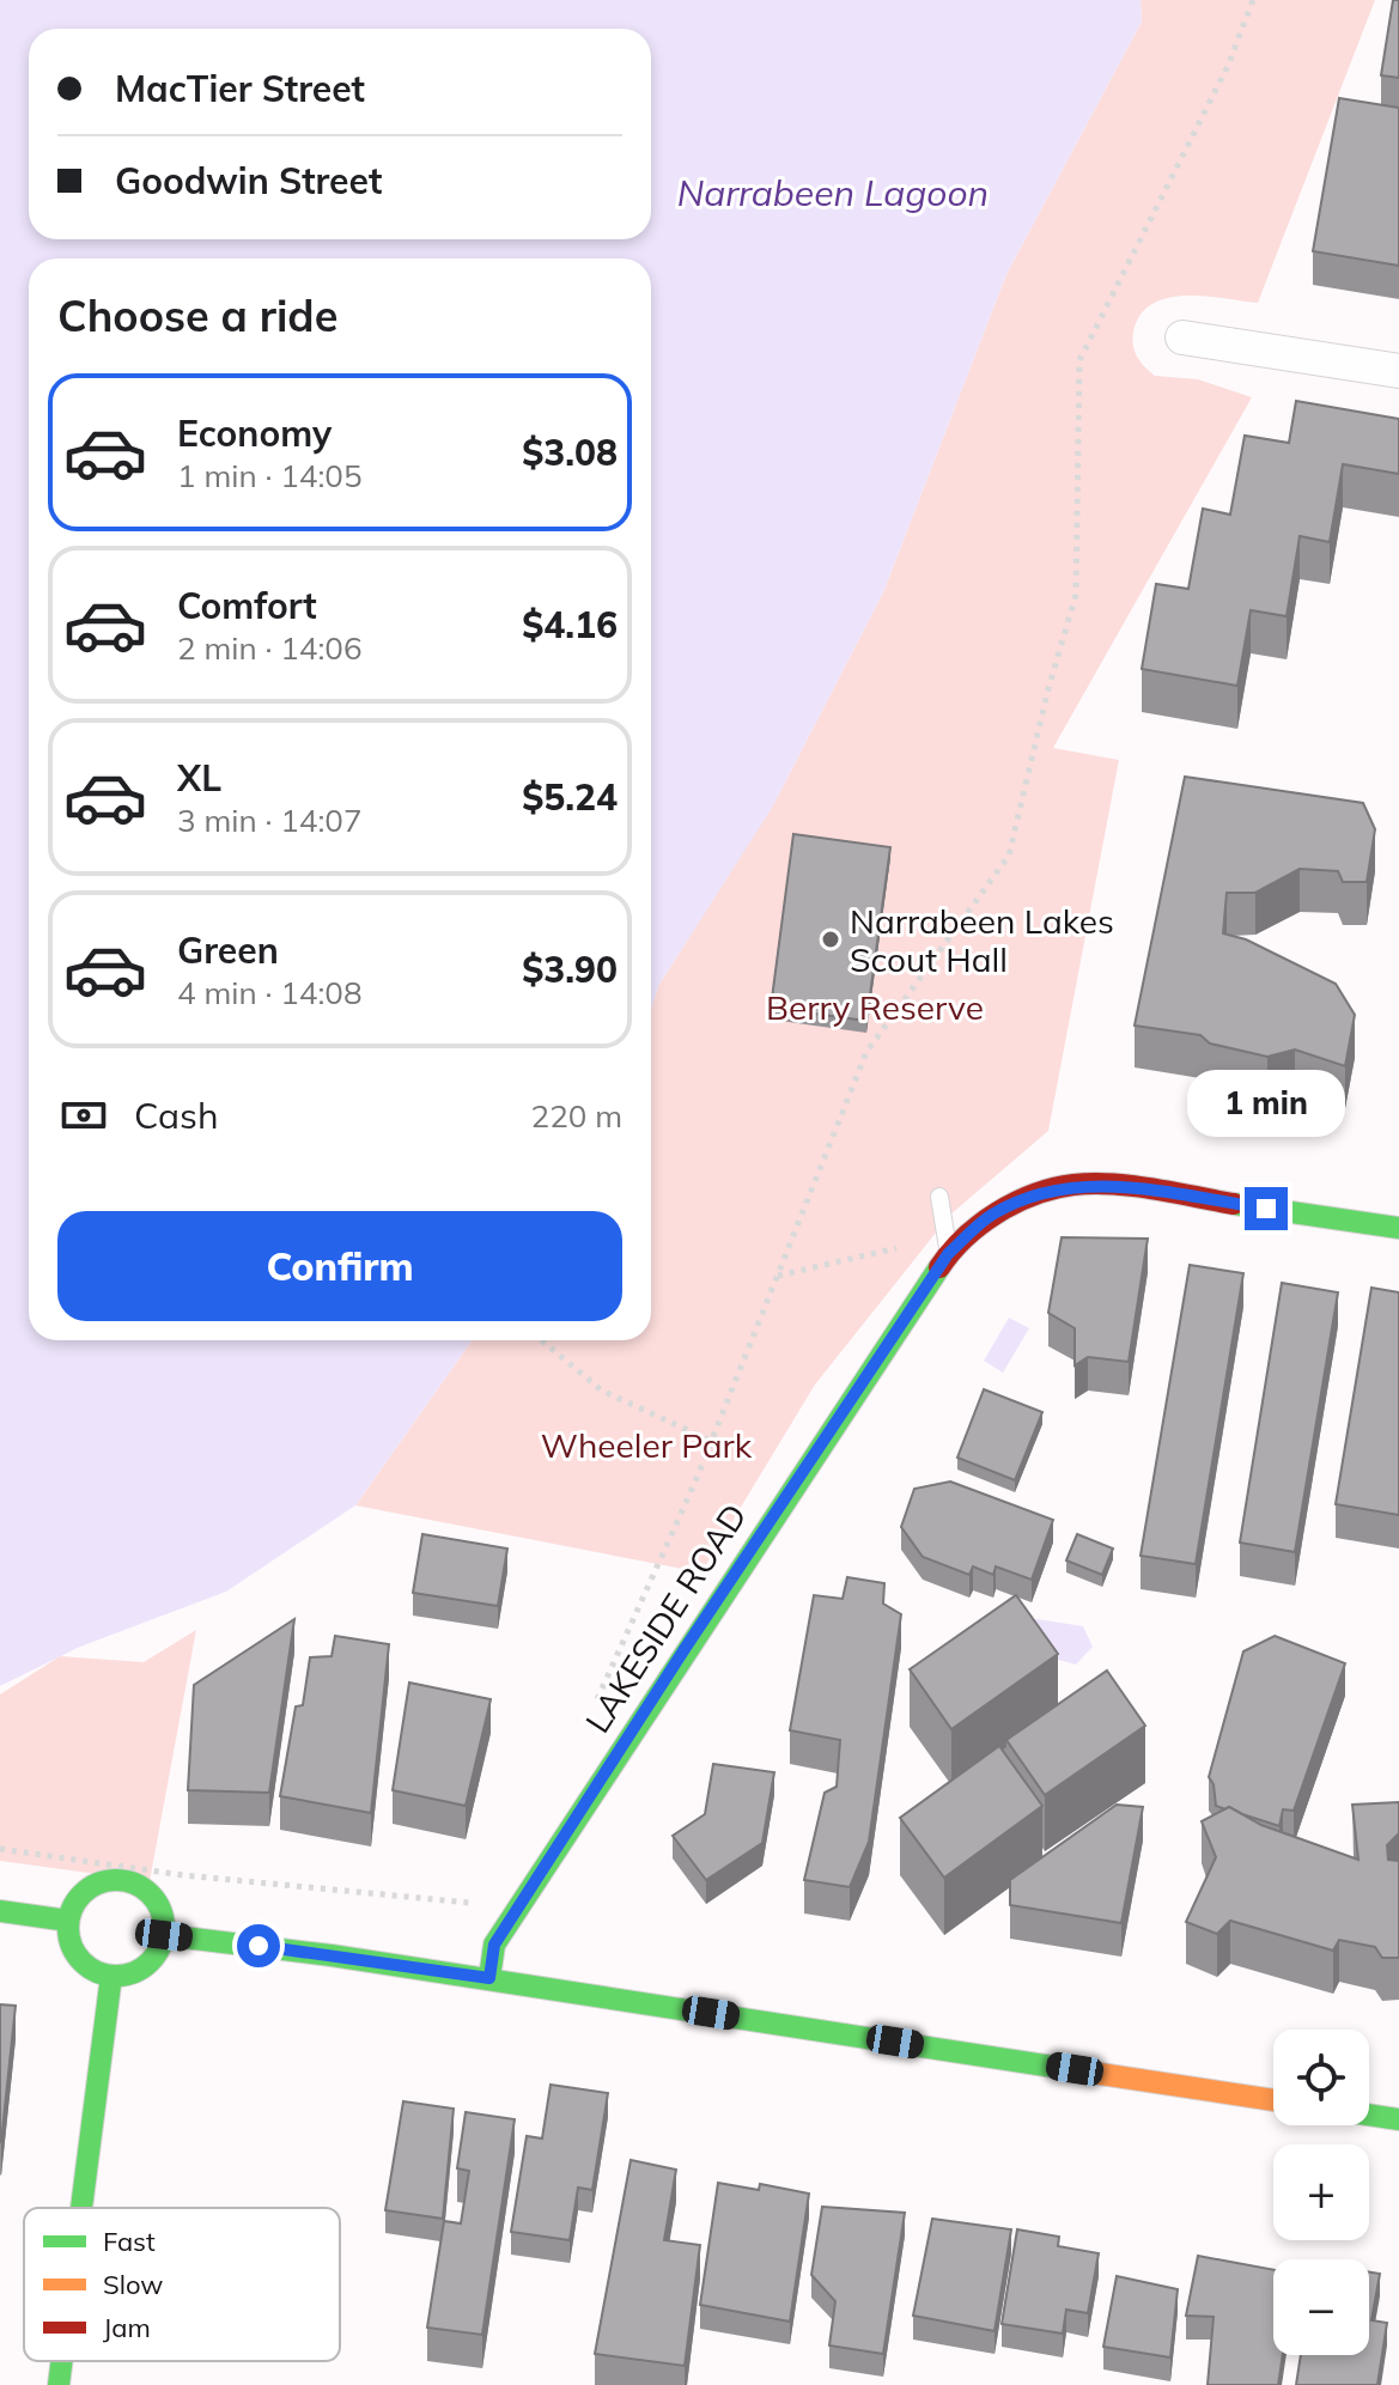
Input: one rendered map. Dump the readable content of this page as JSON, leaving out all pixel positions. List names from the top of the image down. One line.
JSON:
{"streets":{"street":["LAKESIDE ROAD"]},"water":["Narrabeen Lagoon"],"parks":["Berry Reserve","Wheeler Park"],"places":["Narrabeen Lakes Scout Hall"],"legend":["Fast","Slow","Jam"],"page":{"banner":["MacTier Street","Goodwin Street"],"heading":"Choose a ride","list":[{"name":"Economy","note":"1 min · 14:05","value":"$3.08"},{"name":"Comfort","note":"2 min · 14:06","value":"$4.16"},{"name":"XL","note":"3 min · 14:07","value":"$5.24"},{"name":"Green","note":"4 min · 14:08","value":"$3.90"}],"pay":["Cash","220 m"],"bubble":"1 min","buttons":"Confirm","map_buttons":["+","−"]}}
